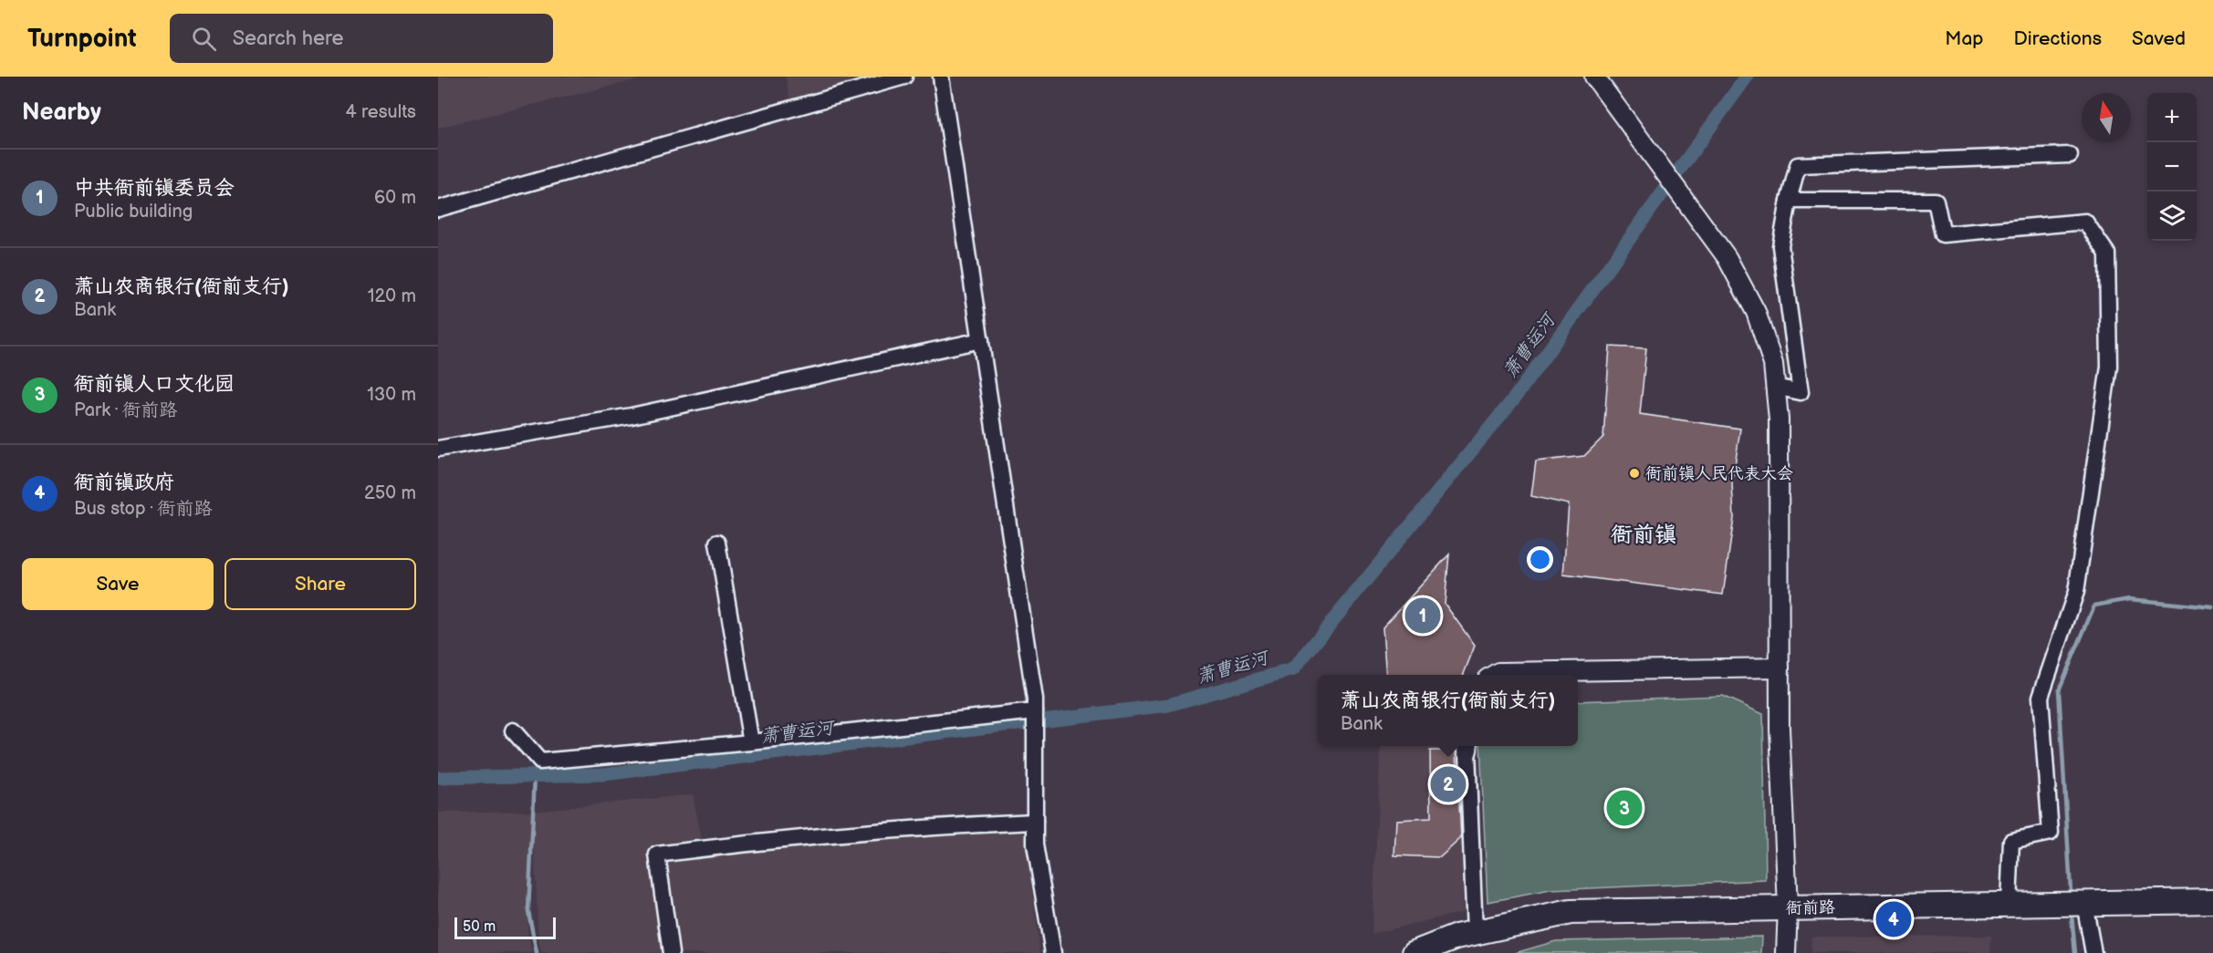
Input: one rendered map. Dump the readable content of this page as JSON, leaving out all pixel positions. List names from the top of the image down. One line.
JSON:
{"streets":{"main road":["衙前路"]},"districts":["衙前镇"],"water":["萧曹运河"],"places":["衙前镇人民代表大会"],"scale_bar":"50 m","north":"top","page":{"header":"Turnpoint","search":"Search here","nav":["Map","Directions","Saved"],"heading":["Nearby","4 results"],"map_buttons":["+","−"],"list":[{"mark":"1","name":"中共衙前镇委员会","note":"Public building","value":"60 m"},{"mark":"2","name":"萧山农商银行(衙前支行)","note":"Bank","value":"120 m"},{"mark":"3","name":"衙前镇人口文化园","note":"Park · 衙前路","value":"130 m"},{"mark":"4","name":"衙前镇政府","note":"Bus stop · 衙前路","value":"250 m"}],"buttons":["Save","Share"],"pins":["1","2","3","4"],"popup":["萧山农商银行(衙前支行)","Bank"],"scale":"50 m"}}
